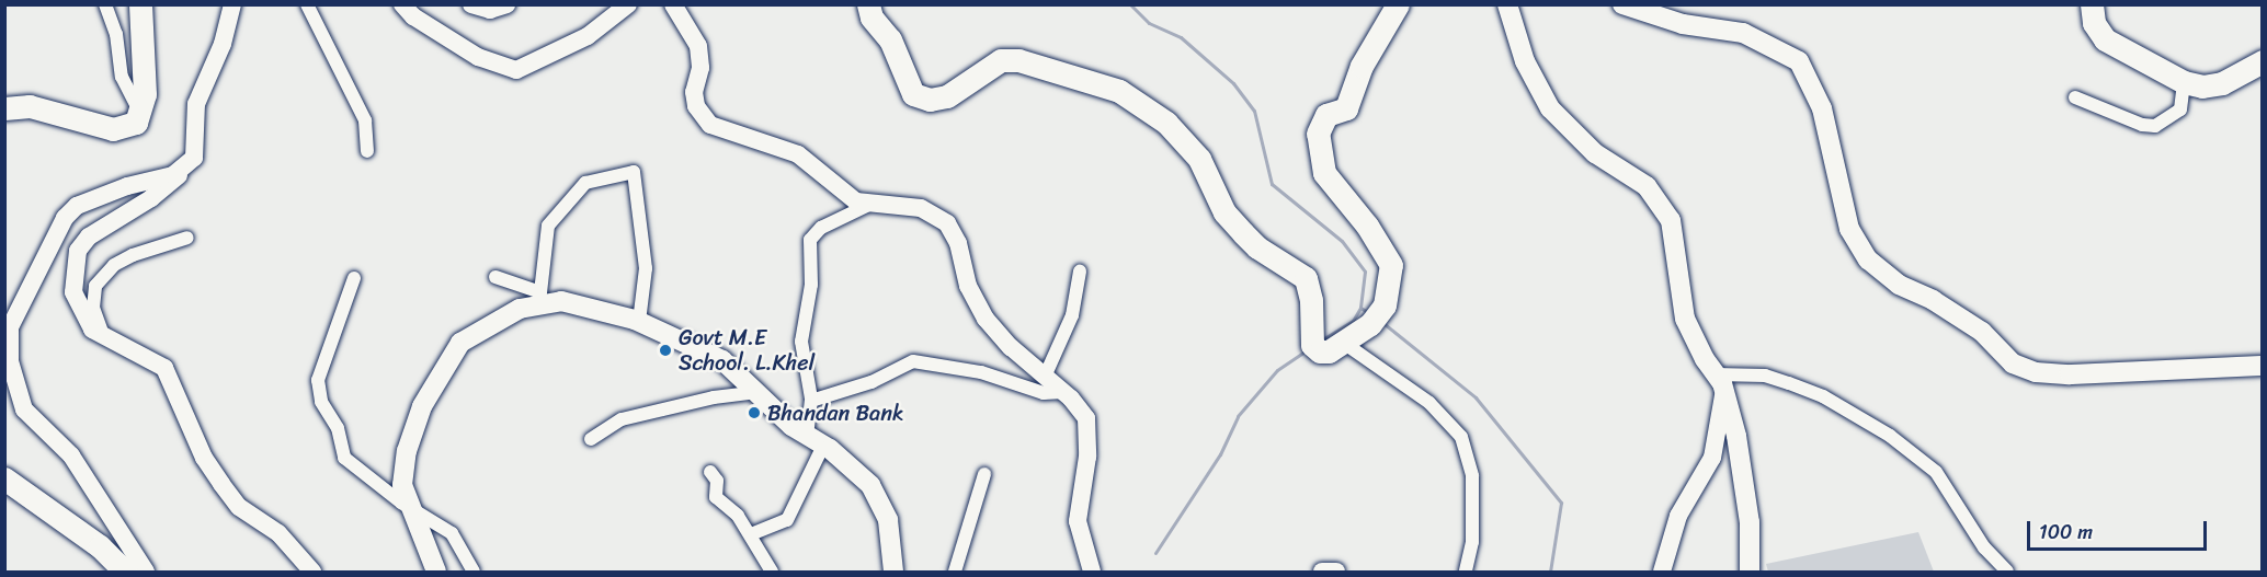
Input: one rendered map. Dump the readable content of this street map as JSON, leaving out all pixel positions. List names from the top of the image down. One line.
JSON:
{"places":["Govt M.E School. L.Khel","Bhandan Bank"],"scale_bar":"100 m"}
